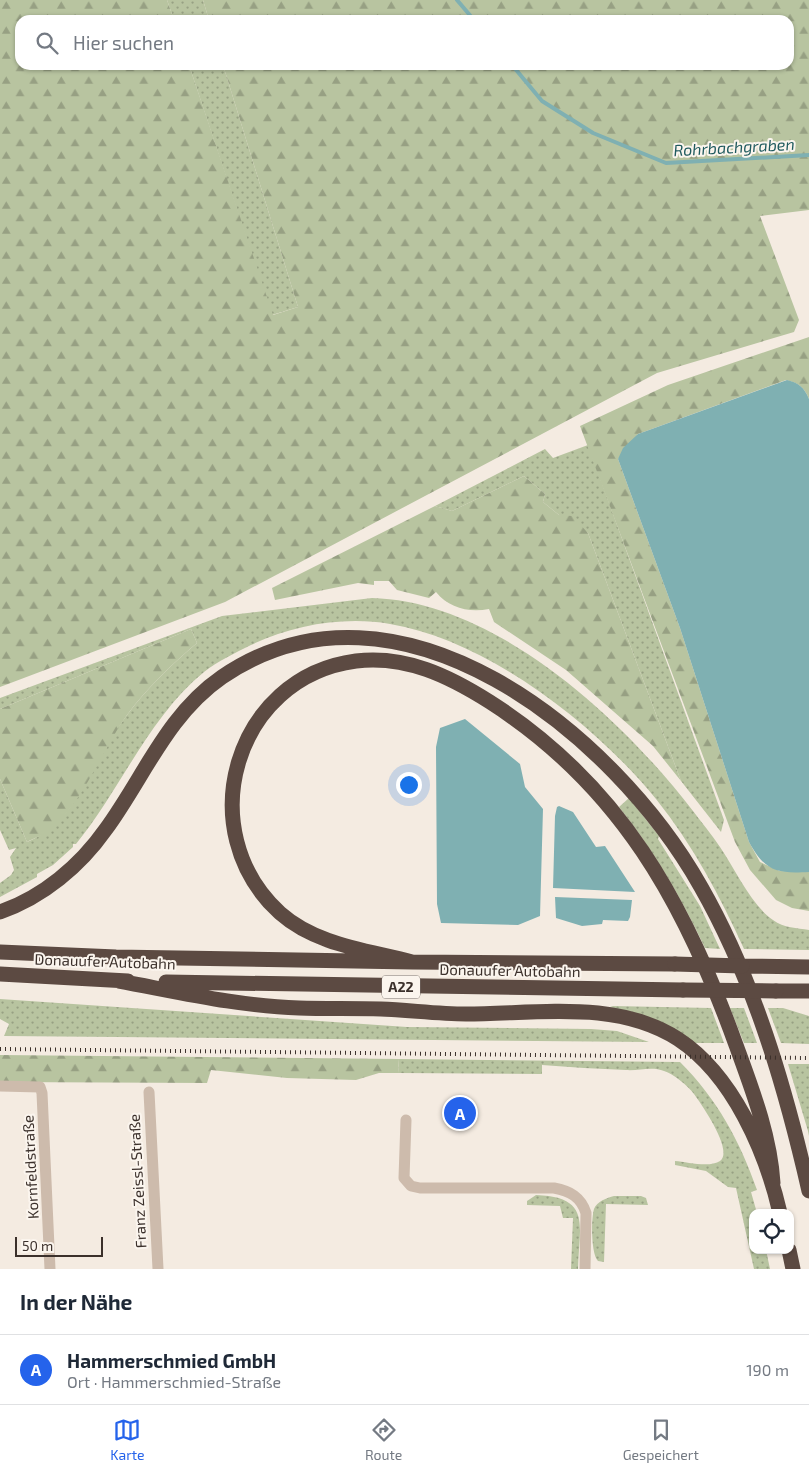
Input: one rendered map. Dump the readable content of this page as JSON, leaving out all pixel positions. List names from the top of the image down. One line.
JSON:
{"streets":{"highway":["Donauufer Autobahn","A22"],"street":["Kornfeldstraße","Franz Zeissl-Straße"]},"water":["Rohrbachgraben"],"scale_bar":"50 m","page":{"search":"Hier suchen","pins":"A","scale":"50 m","heading":"In der Nähe","list":[{"mark":"A","name":"Hammerschmied GmbH","note":"Ort · Hammerschmied-Straße","value":"190 m"}],"nav":["Karte","Route","Gespeichert"]}}
